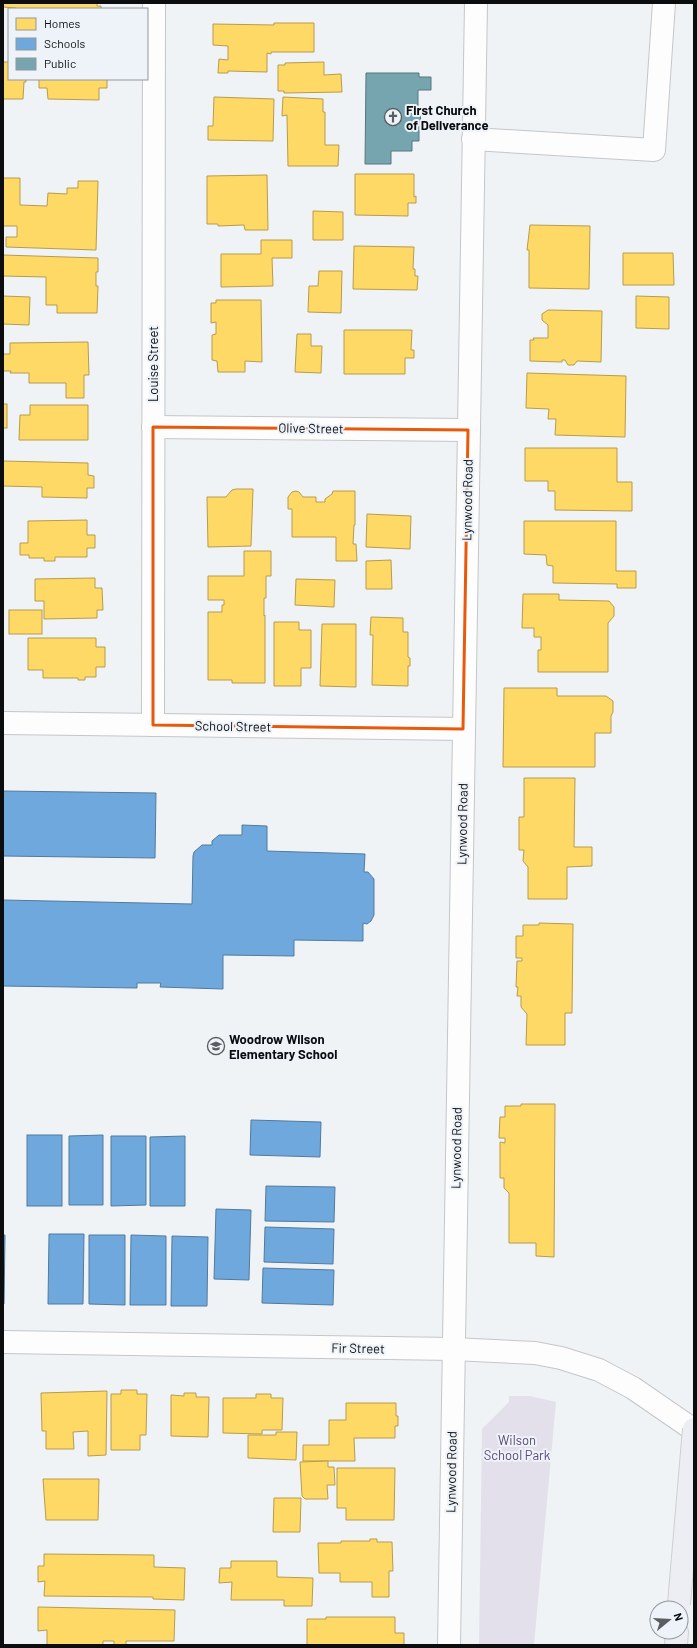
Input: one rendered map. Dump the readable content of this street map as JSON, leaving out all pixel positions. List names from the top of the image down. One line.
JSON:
{"streets":{"street":["Louise Street","Olive Street","Lynwood Road","School Street","Fir Street"]},"crossings":[["Louise Street","Olive Street"],["Louise Street","School Street"],["Olive Street","Lynwood Road"],["Lynwood Road","School Street"],["Lynwood Road","Fir Street"]],"parks":["Wilson School Park"],"places":{"church":["First Church of Deliverance"],"school or university":["Woodrow Wilson Elementary School"]},"legend":["Homes","Schools","Public"],"north":"right"}
